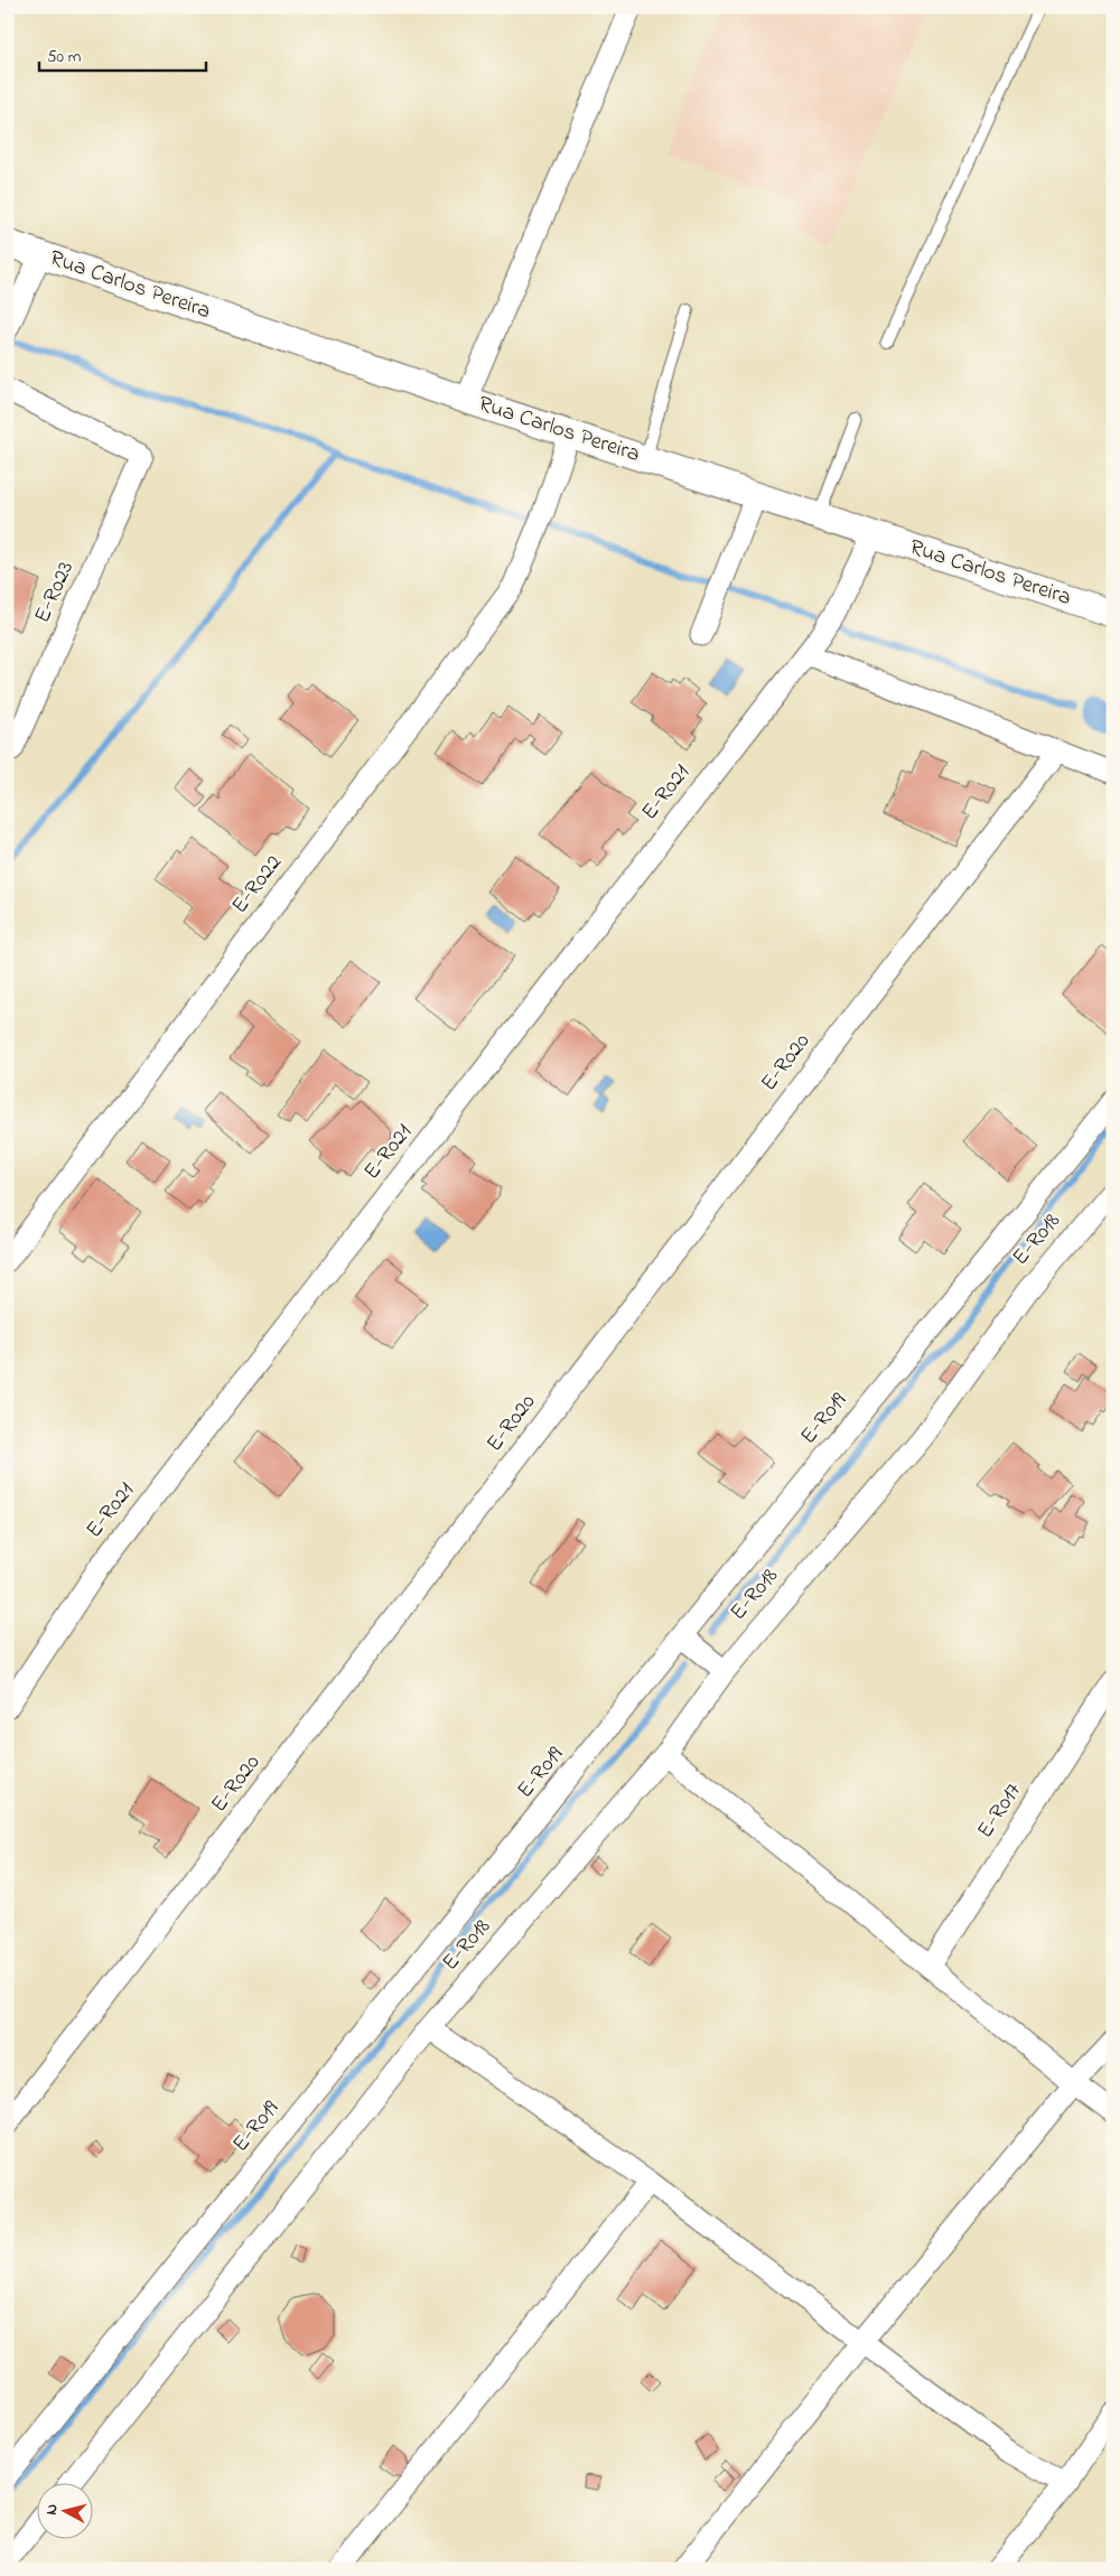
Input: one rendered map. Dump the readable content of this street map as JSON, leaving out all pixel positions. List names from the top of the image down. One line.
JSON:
{"streets":{"street":["Rua Carlos Pereira","E-R023","E-R021","E-R022","E-R020","E-R018","E-R019","E-R017"]},"crossings":[["Rua Carlos Pereira","E-R021"],["Rua Carlos Pereira","E-R022"]],"scale_bar":"50 m","north":"left"}
